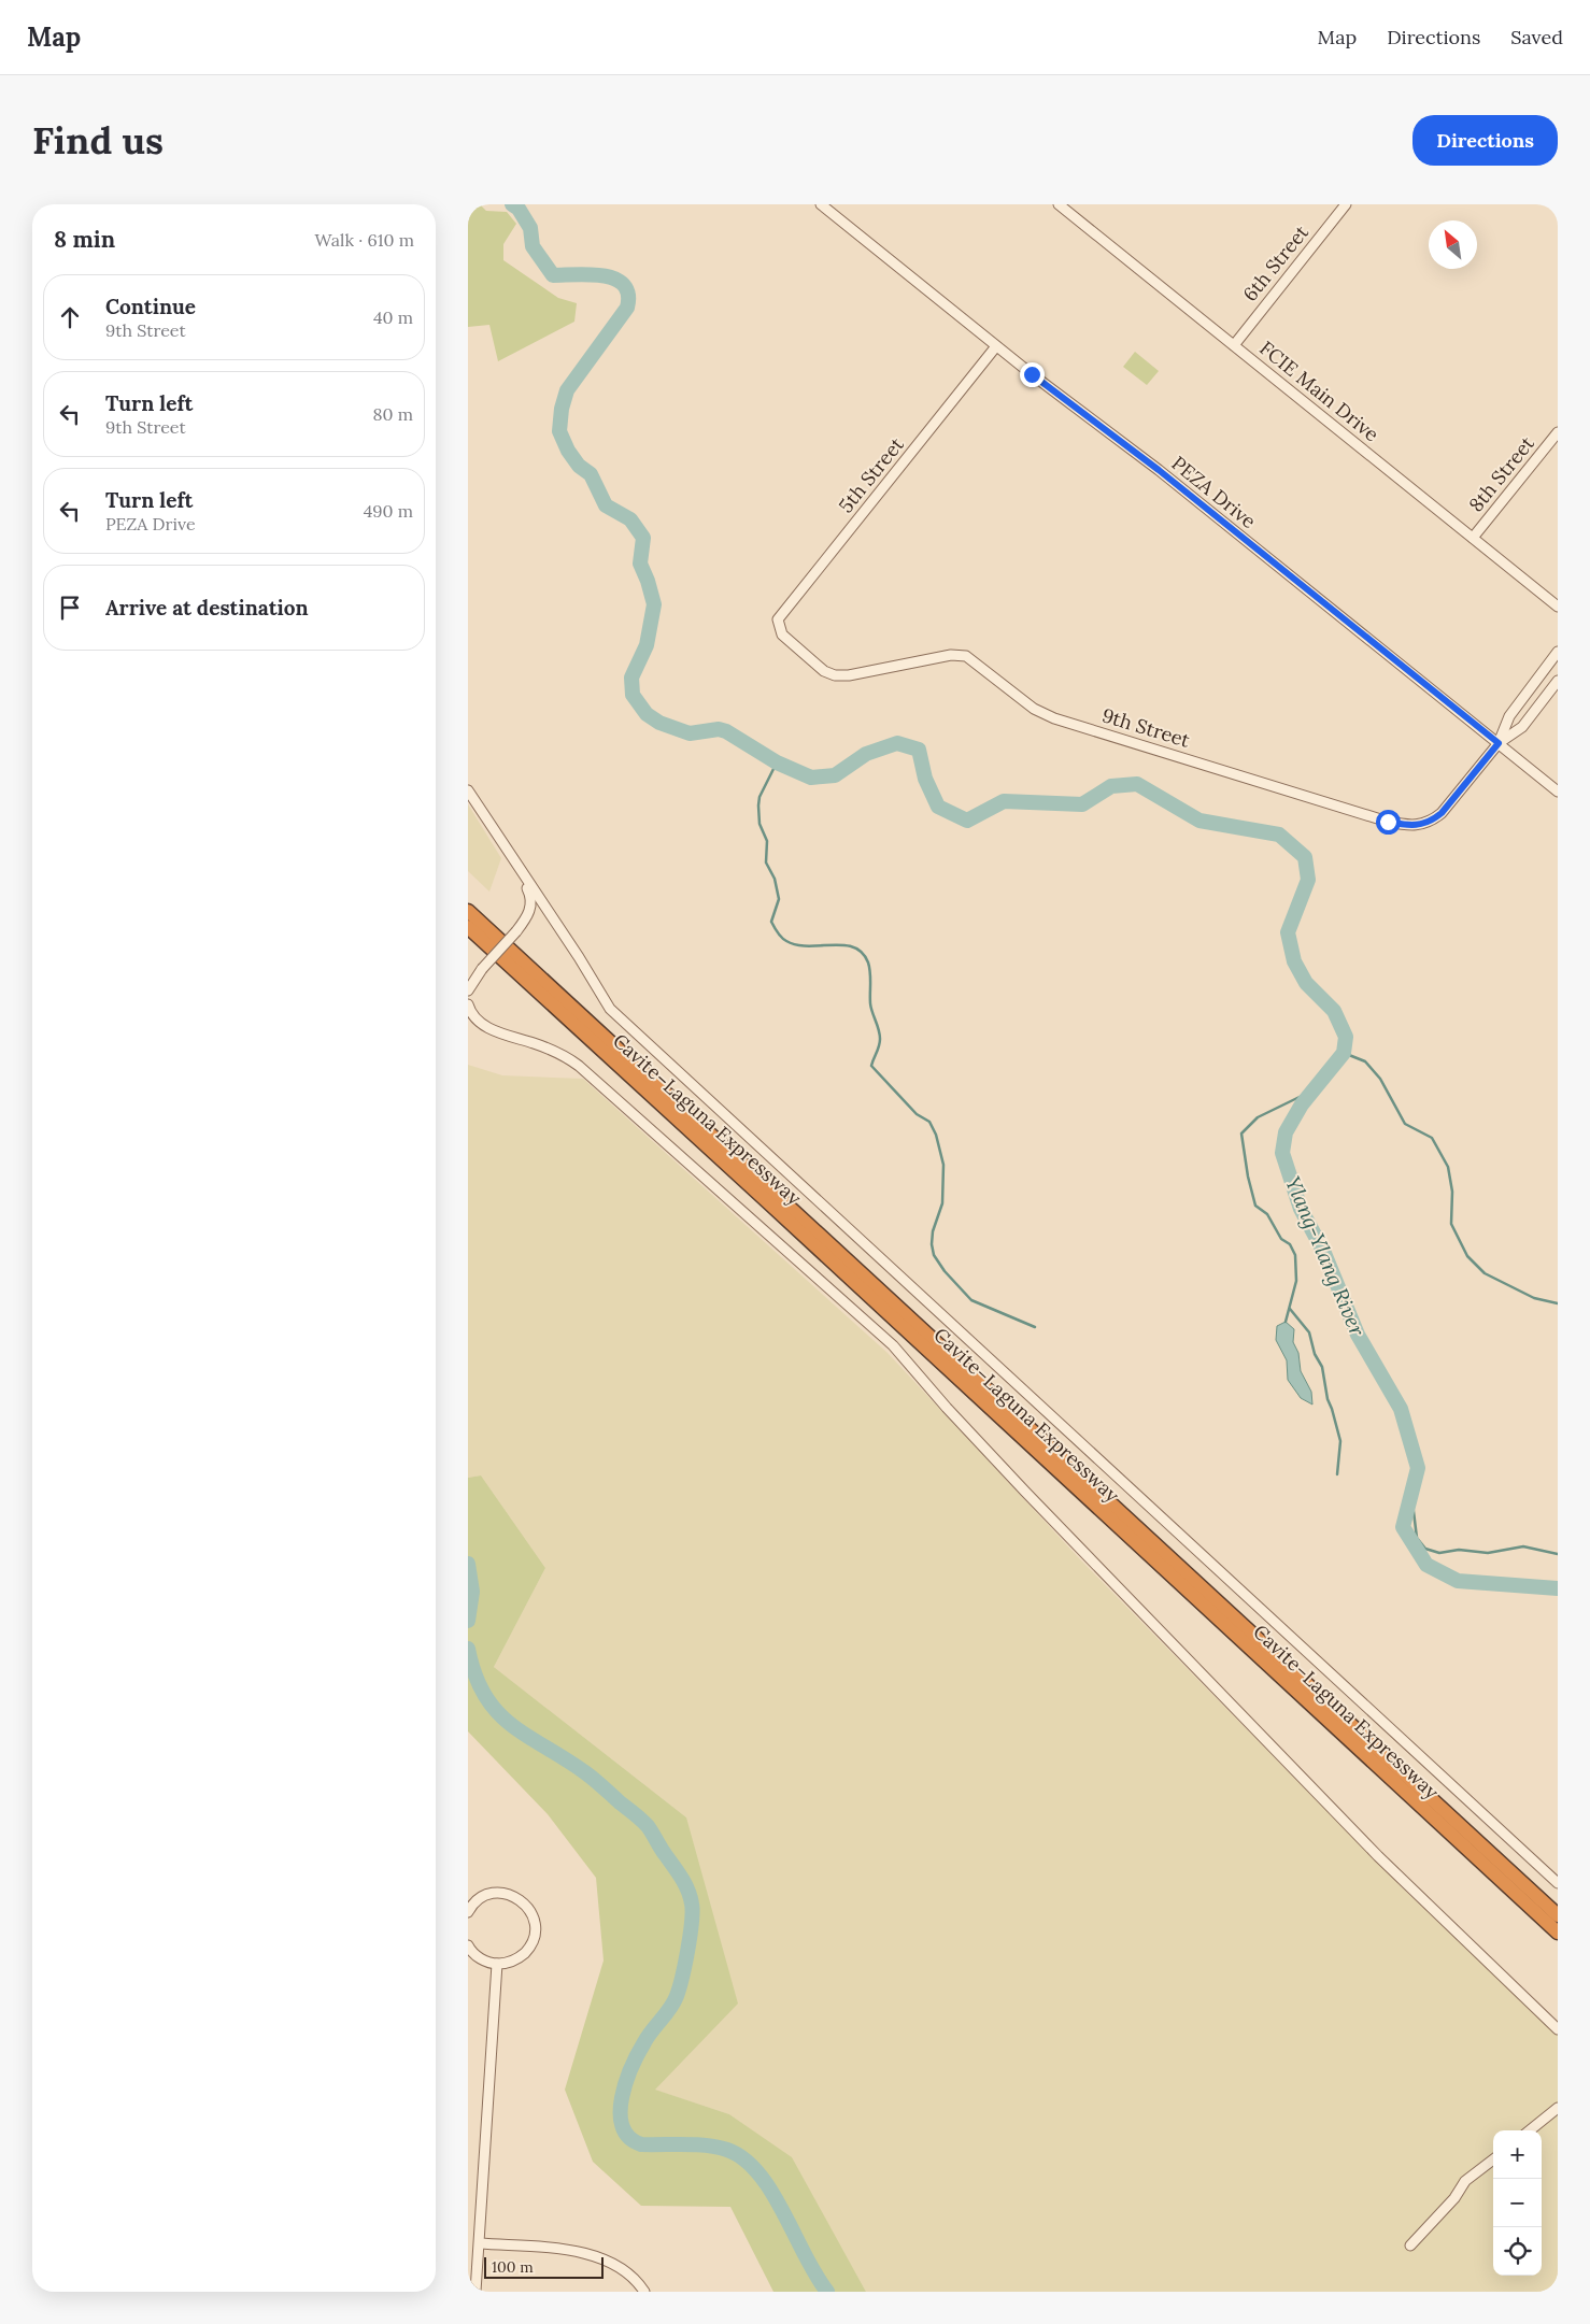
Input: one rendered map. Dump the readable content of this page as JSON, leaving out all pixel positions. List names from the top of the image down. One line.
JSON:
{"streets":{"highway":["Cavite–Laguna Expressway"],"street":["6th Street","FCIE Main Drive","8th Street","5th Street","PEZA Drive","9th Street"]},"crossings":[["6th Street","FCIE Main Drive"],["FCIE Main Drive","8th Street"],["5th Street","PEZA Drive"],["5th Street","9th Street"],["PEZA Drive","9th Street"]],"water":["Ylang-Ylang River"],"scale_bar":"100 m","north":"top left","page":{"header":"Map","nav":["Map","Directions","Saved"],"buttons":"Directions","title":"Find us","heading":["8 min","Walk · 610 m"],"list":[["Continue","9th Street","40 m"],["Turn left","9th Street","80 m"],["Turn left","PEZA Drive","490 m"],"Arrive at destination"],"map_buttons":["+","−"],"scale":"100 m"}}
